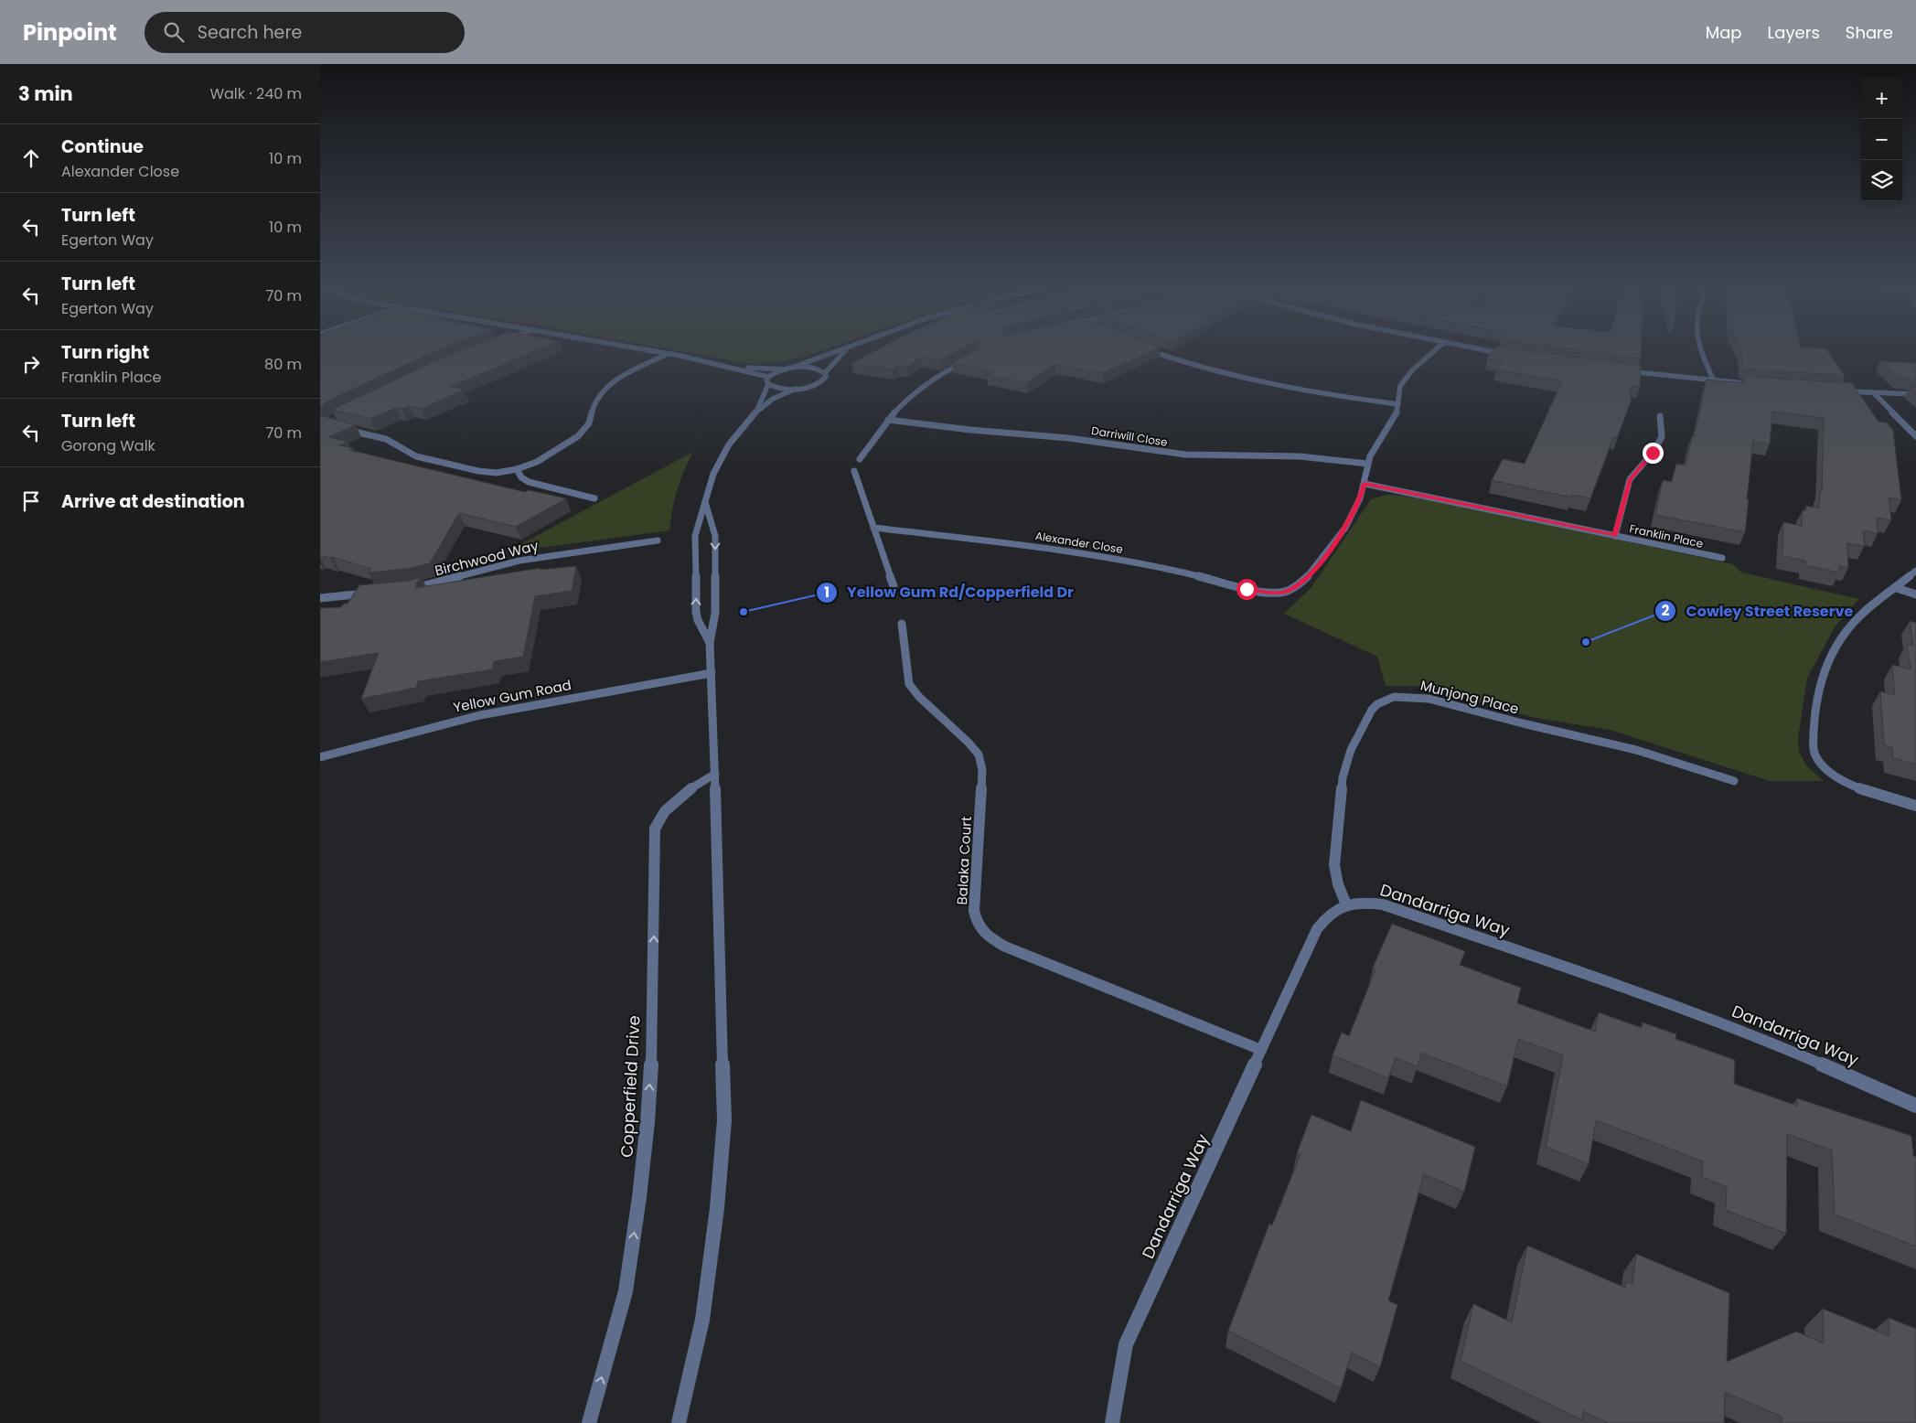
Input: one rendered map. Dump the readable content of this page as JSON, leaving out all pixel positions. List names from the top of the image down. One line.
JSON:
{"streets":{"street":["Darriwill Close","Franklin Place","Alexander Close","Birchwood Way","Yellow Gum Road","Munjong Place","Balaka Court","Dandarriga Way","Copperfield Drive"]},"crossings":[["Franklin Place","Alexander Close"],["Munjong Place","Dandarriga Way"],["Balaka Court","Dandarriga Way"]],"places":["Yellow Gum Rd/Copperfield Dr","Cowley Street Reserve"],"page":{"header":"Pinpoint","search":"Search here","nav":["Map","Layers","Share"],"heading":["3 min","Walk · 240 m"],"map_buttons":["+","−"],"list":[["Continue","Alexander Close","10 m"],["Turn left","Egerton Way","10 m"],["Turn left","Egerton Way","70 m"],["Turn right","Franklin Place","80 m"],["Turn left","Gorong Walk","70 m"],"Arrive at destination"]}}
